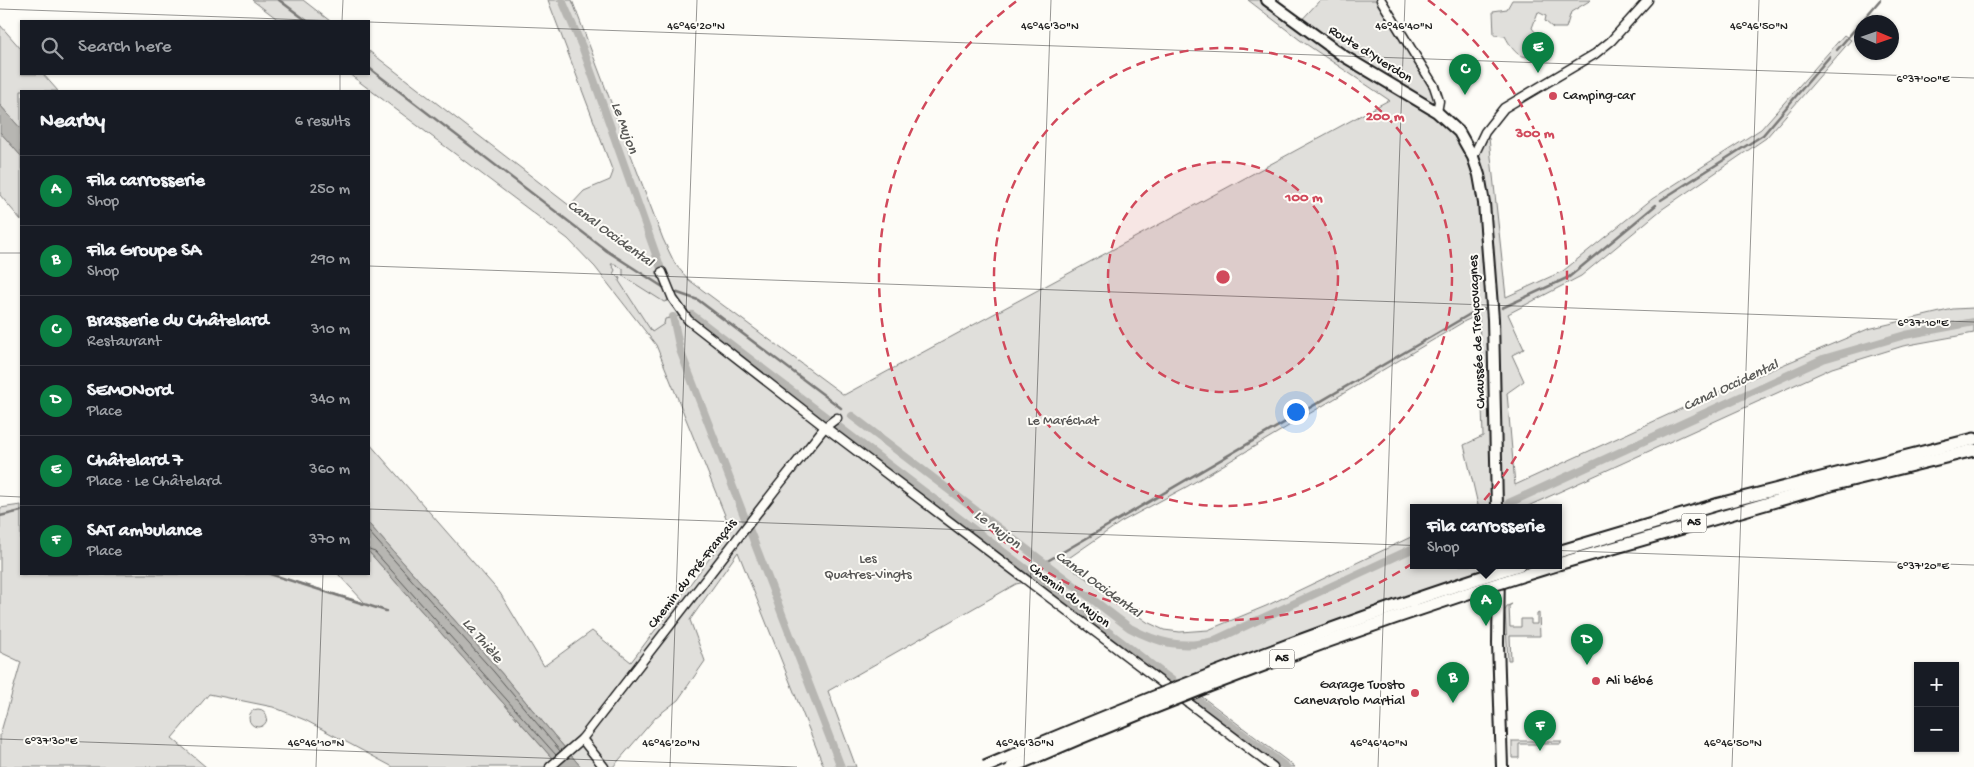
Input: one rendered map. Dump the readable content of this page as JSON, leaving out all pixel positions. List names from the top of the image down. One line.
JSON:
{"streets":{"highway":["A5"],"main road":["Route d'Yverdon","Chaussée de Treycovagnes"],"street":["Chemin du Pré-Français","Chemin du Mujon"]},"crossings":[["Route d'Yverdon","Chaussée de Treycovagnes"],["Chemin du Pré-Français","Chemin du Mujon"]],"water":["Le Mujon","Canal Occidental","La Thièle"],"parks":["Le Maréchat","Les Quatres-Vingts"],"places":["Camping-car","Ali bébé","Garage Tuosto Canevarolo Martial"],"north":"right","page":{"search":"Search here","pins":["E","C","A","D","B","F"],"heading":["Nearby","6 results"],"list":[{"mark":"A","name":"Fila carrosserie","note":"Shop","value":"250 m"},{"mark":"B","name":"Fila Groupe SA","note":"Shop","value":"290 m"},{"mark":"C","name":"Brasserie du Châtelard","note":"Restaurant","value":"310 m"},{"mark":"D","name":"SEMONord","note":"Place","value":"340 m"},{"mark":"E","name":"Châtelard 7","note":"Place · Le Châtelard","value":"360 m"},{"mark":"F","name":"SAT ambulance","note":"Place","value":"370 m"}],"popup":["Fila carrosserie","Shop"],"map_buttons":["+","−"]},"coordinates":["46°46'20\"N","46°46'30\"N","46°46'40\"N","46°46'50\"N","6°37'00\"E","6°37'10\"E","6°37'20\"E","6°37'30\"E","46°46'10\"N"],"rings":["200 m","300 m","100 m"]}
